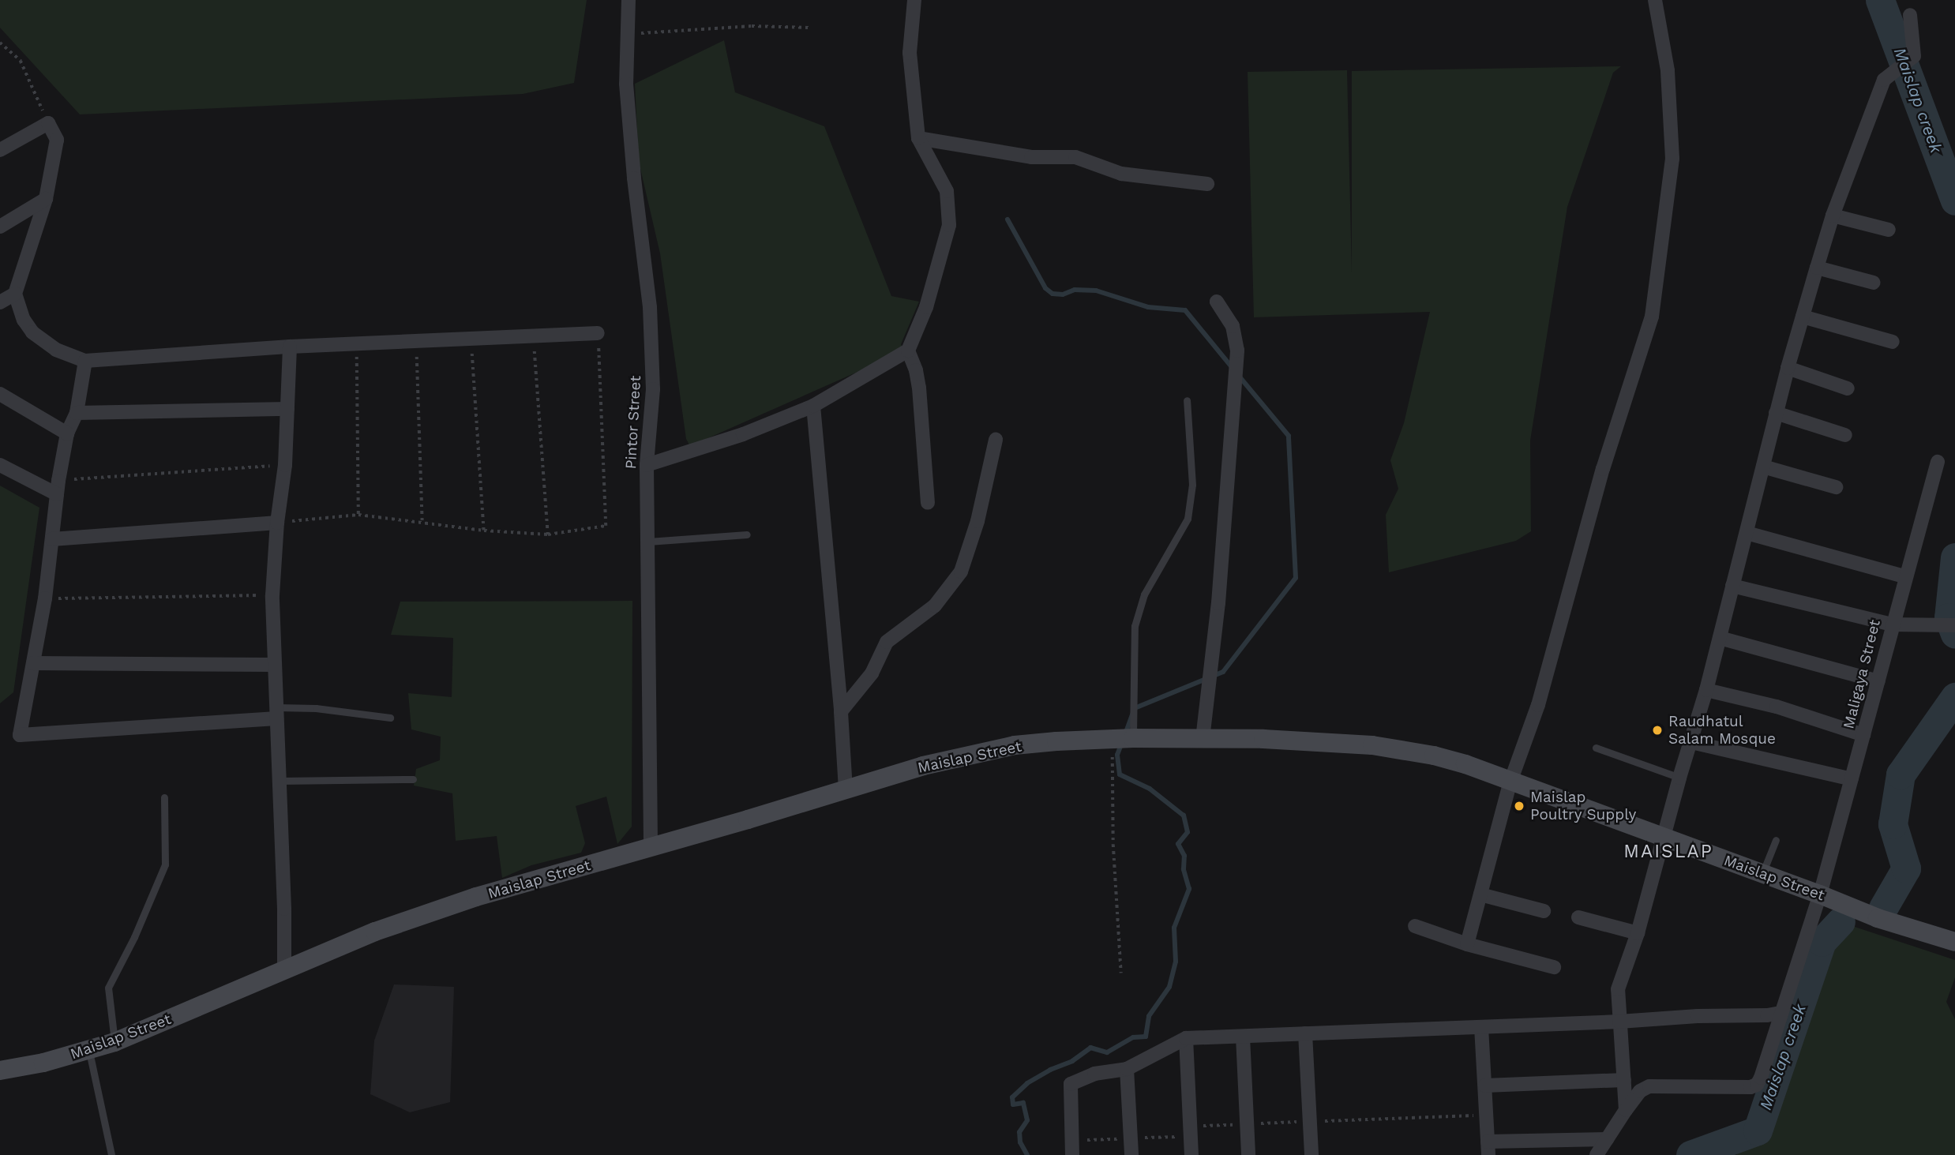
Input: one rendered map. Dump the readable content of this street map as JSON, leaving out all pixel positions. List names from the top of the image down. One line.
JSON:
{"streets":{"main road":["Maislap Street"],"street":["Pintor Street","Maligaya Street"]},"crossings":[["Pintor Street","Maislap Street"],["Maligaya Street","Maislap Street"]],"districts":["MAISLAP"],"water":["Maislap creek"],"places":["Raudhatul Salam Mosque","Maislap Poultry Supply"]}
